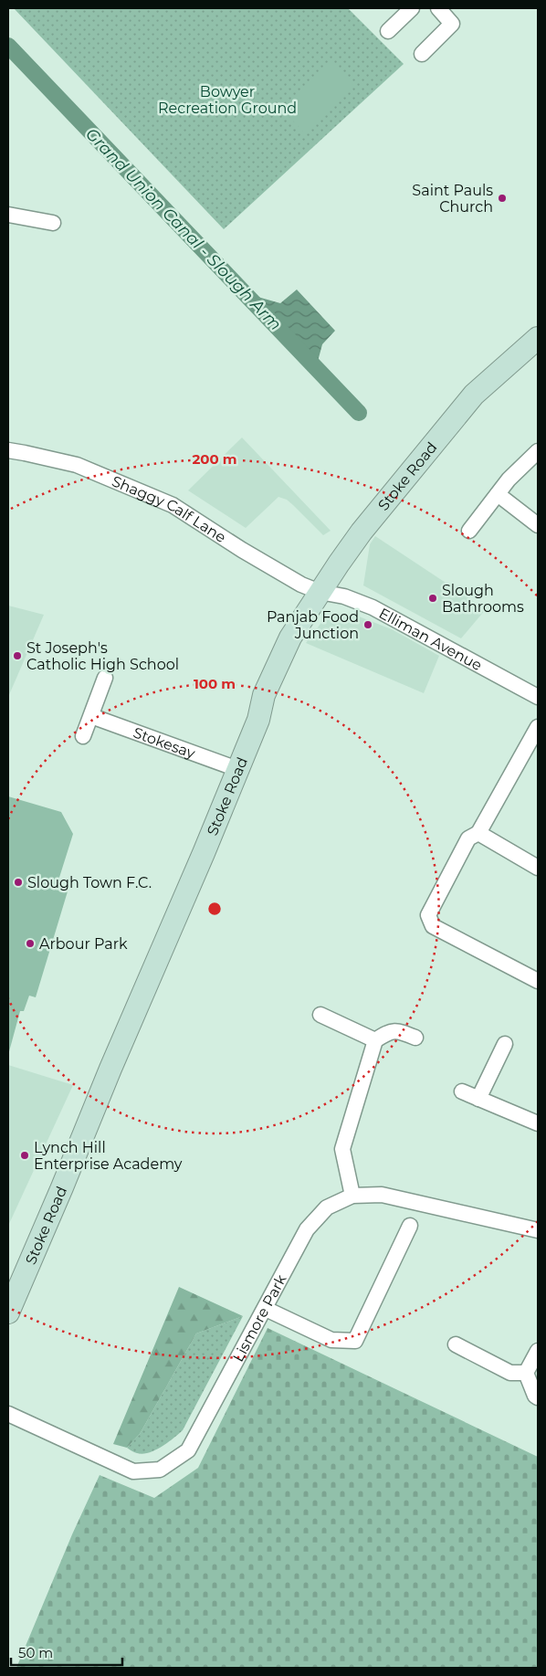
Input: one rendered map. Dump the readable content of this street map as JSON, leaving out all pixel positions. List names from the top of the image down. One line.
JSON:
{"streets":{"main road":["Stoke Road"],"street":["Shaggy Calf Lane","Elliman Avenue","Stokesay","Lismore Park"]},"crossings":[["Stoke Road","Shaggy Calf Lane"],["Stoke Road","Elliman Avenue"],["Stoke Road","Stokesay"],["Shaggy Calf Lane","Elliman Avenue"]],"water":["Grand Union Canal - Slough Arm"],"parks":["Bowyer Recreation Ground"],"places":["Saint Pauls Church","Slough Bathrooms","Panjab Food Junction","St Joseph's Catholic High School","Slough Town F.C.","Arbour Park","Lynch Hill Enterprise Academy"],"scale_bar":"50 m","rings":["200 m","100 m"]}
